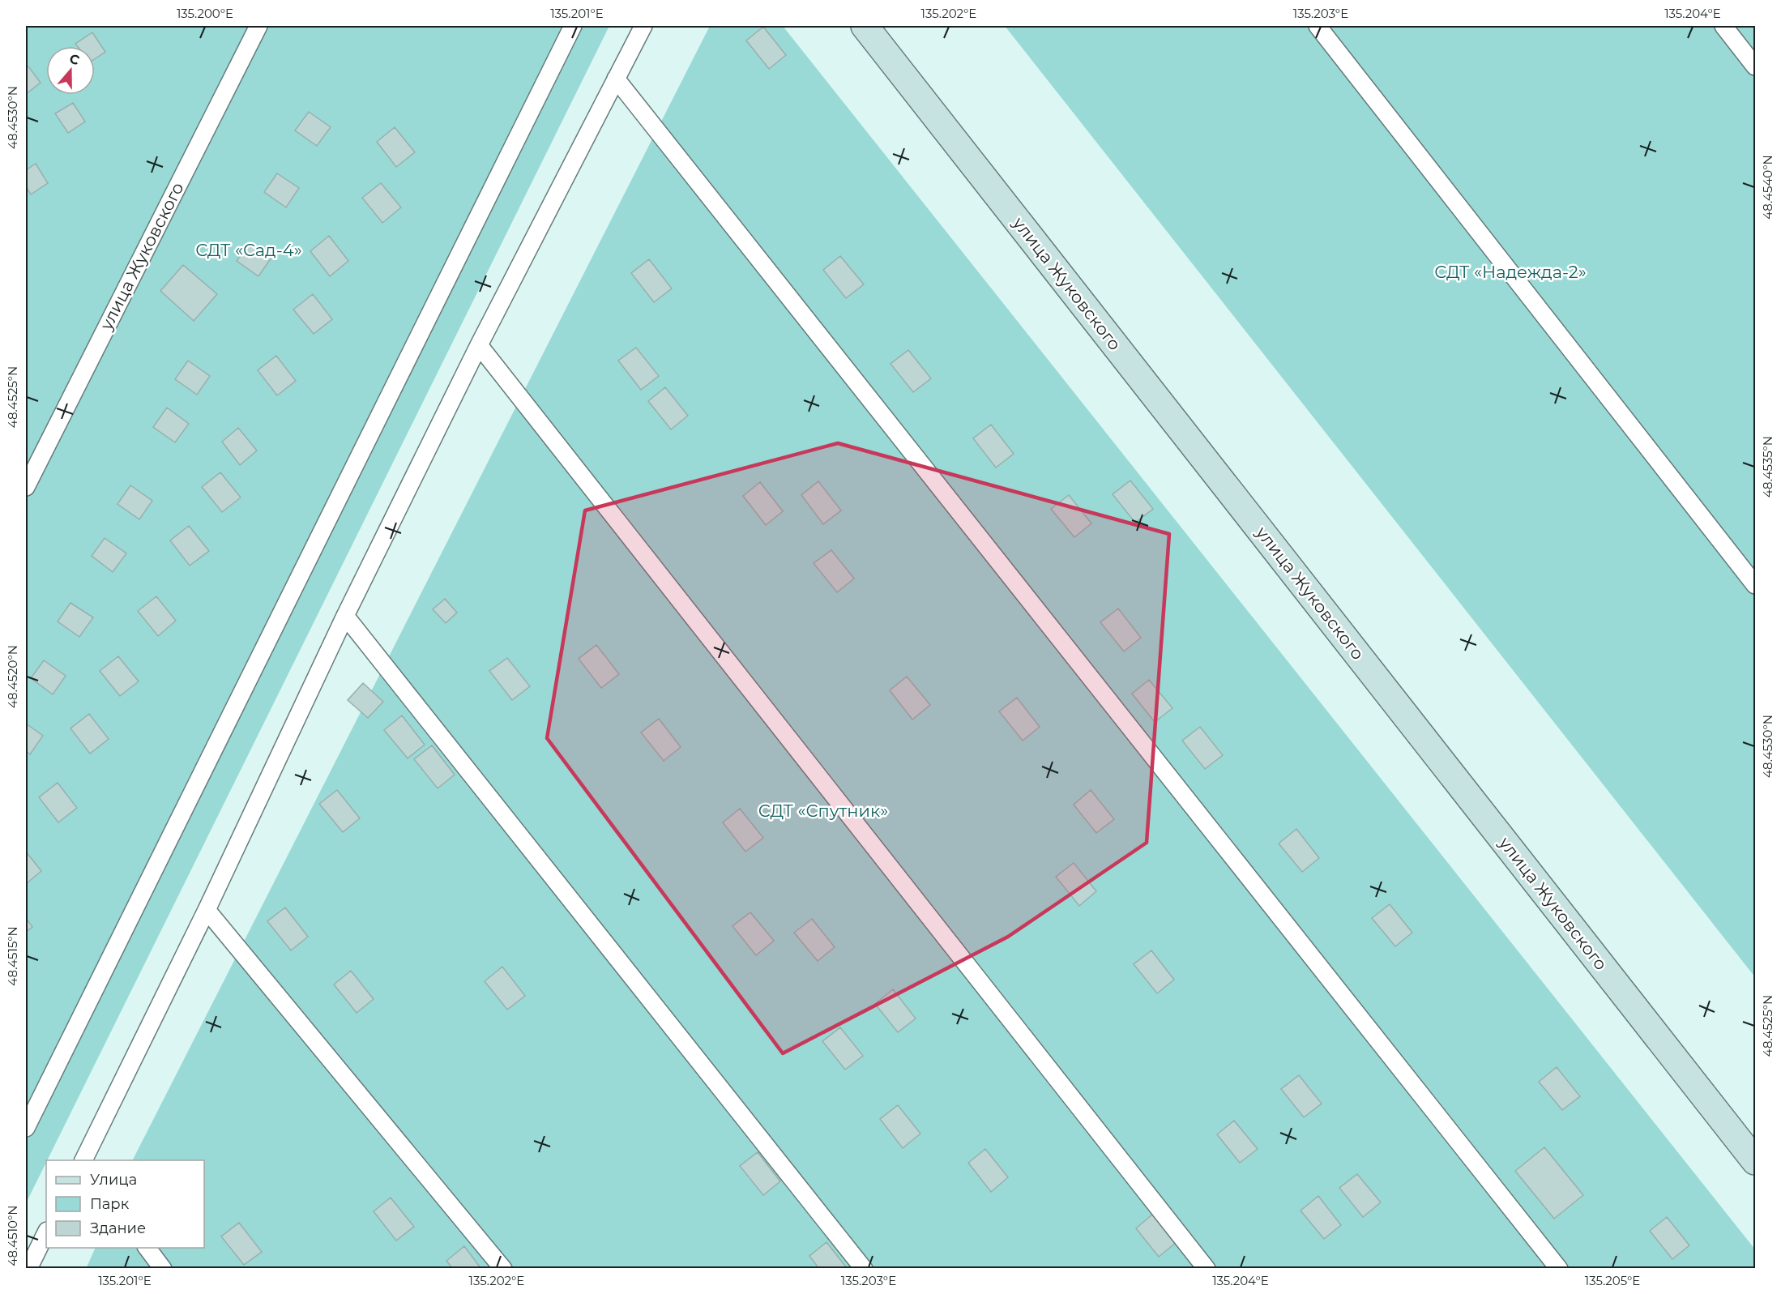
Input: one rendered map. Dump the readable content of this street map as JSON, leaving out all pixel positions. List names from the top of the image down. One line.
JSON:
{"streets":{"main road":["улица Жуковского"]},"parks":["СДТ «Сад-4»","СДТ «Надежда-2»","СДТ «Спутник»"],"legend":["Улица","Парк","Здание"],"north":"top","coordinates":["135.200°E","135.201°E","135.202°E","135.203°E","135.204°E","48.4530°N","48.4540°N","48.4525°N","48.4535°N","48.4520°N","48.4515°N","48.4510°N","135.205°E"]}
